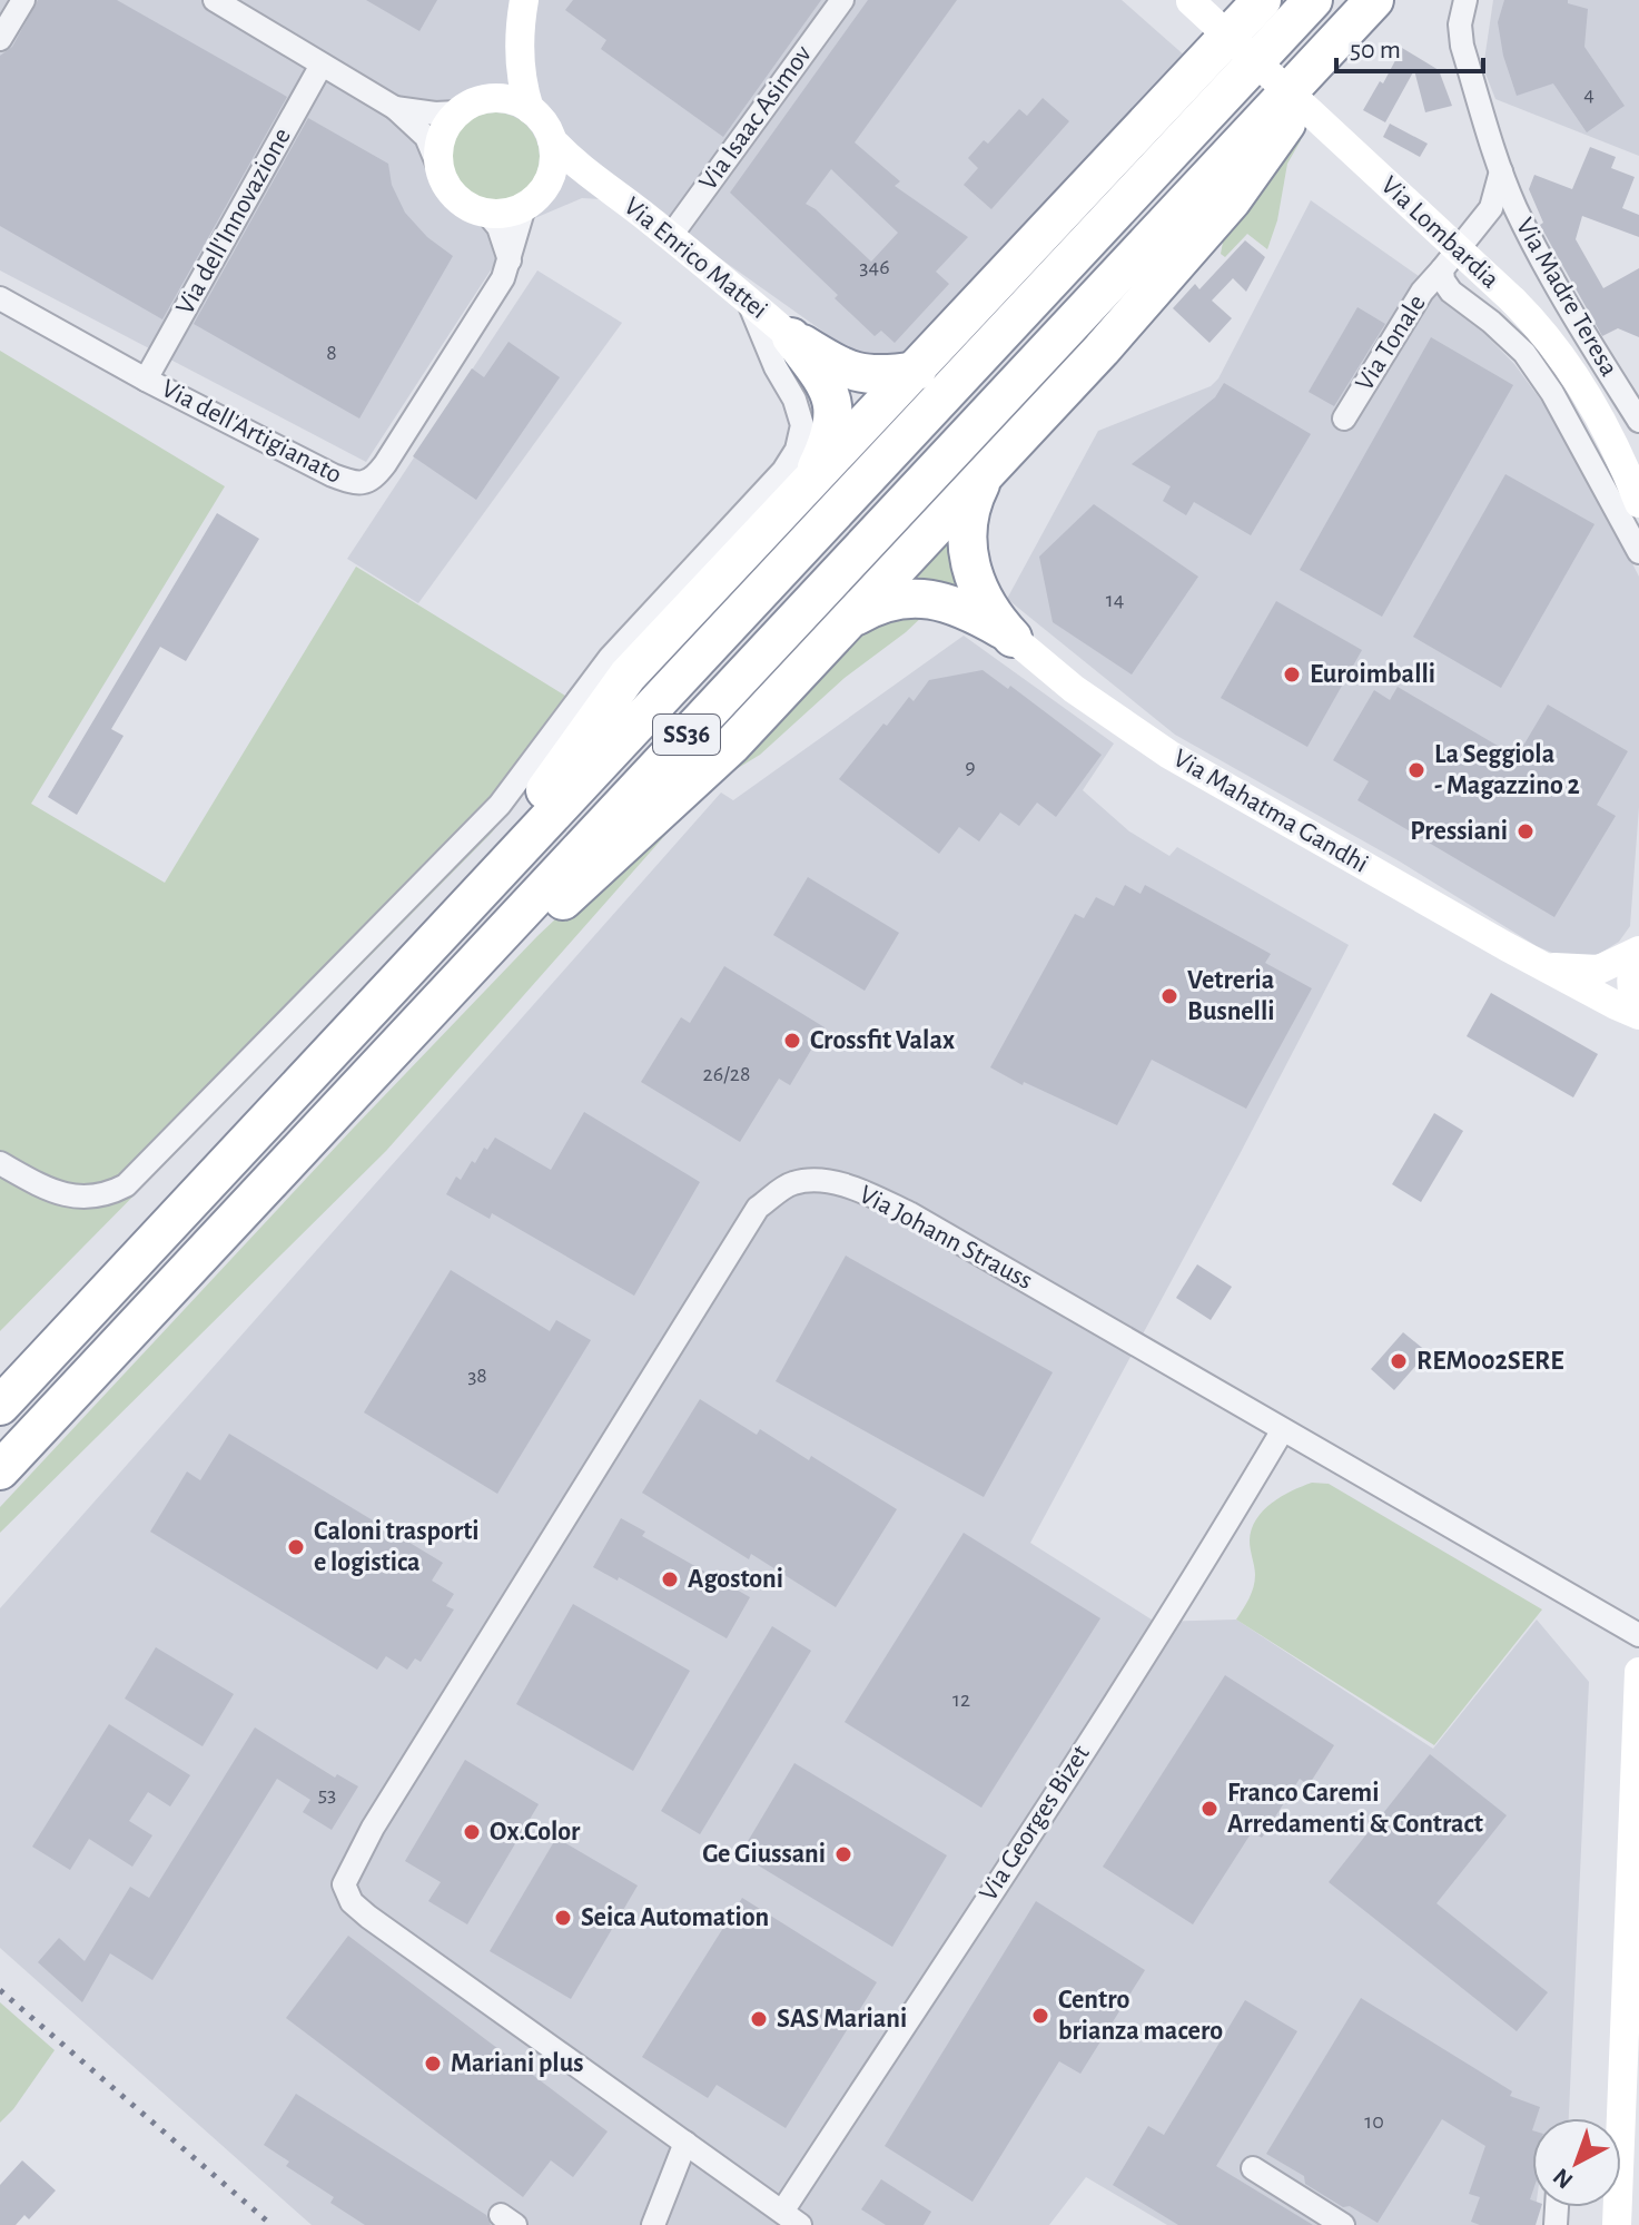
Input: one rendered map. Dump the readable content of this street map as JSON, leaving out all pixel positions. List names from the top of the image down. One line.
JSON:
{"streets":{"highway":["SS36"],"street":["Via Isaac Asimov","Via dell'Innovazione","Via Lombardia","Via Enrico Mattei","Via Madre Teresa","Via Tonale","Via dell'Artigianato","Via Mahatma Gandhi","Via Johann Strauss","Via Georges Bizet"]},"crossings":[["Via Isaac Asimov","Via Enrico Mattei"],["Via dell'Innovazione","Via dell'Artigianato"],["Via Enrico Mattei","Via dell'Artigianato"],["Via Madre Teresa","Via Tonale"],["Via Johann Strauss","Via Georges Bizet"]],"places":["Euroimballi","La Seggiola - Magazzino 2","Pressiani","Vetreria Busnelli","Crossfit Valax","REM002SERE","Caloni trasporti e logistica","Agostoni","Franco Caremi Arredamenti & Contract","Ox.Color","Ge Giussani","Seica Automation","Centro brianza macero","SAS Mariani","Mariani plus"],"house_numbers":["4","346","8","14","9","26/28","38","12","53","10"],"scale_bar":"50 m","north":"bottom left"}
